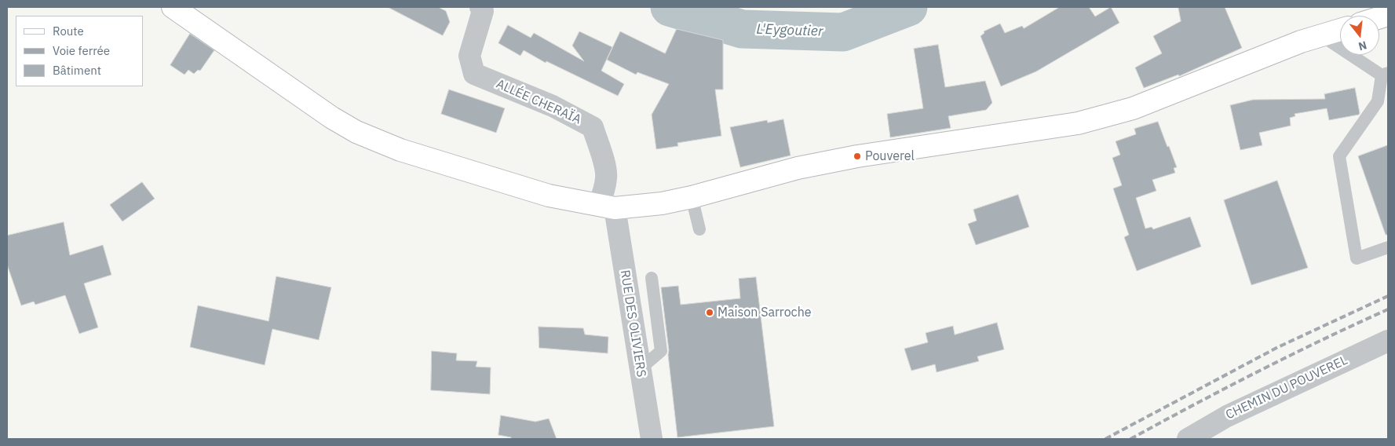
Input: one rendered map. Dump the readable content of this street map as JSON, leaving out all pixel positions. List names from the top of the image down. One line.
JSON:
{"streets":{"street":["ALLÉE CHERAÏA","RUE DES OLIVIERS","CHEMIN DU POUVEREL"]},"crossings":[["ALLÉE CHERAÏA","RUE DES OLIVIERS"]],"water":["L'Eygoutier"],"places":["Pouverel","Maison Sarroche"],"legend":["Route","Voie ferrée","Bâtiment"],"north":"bottom"}
